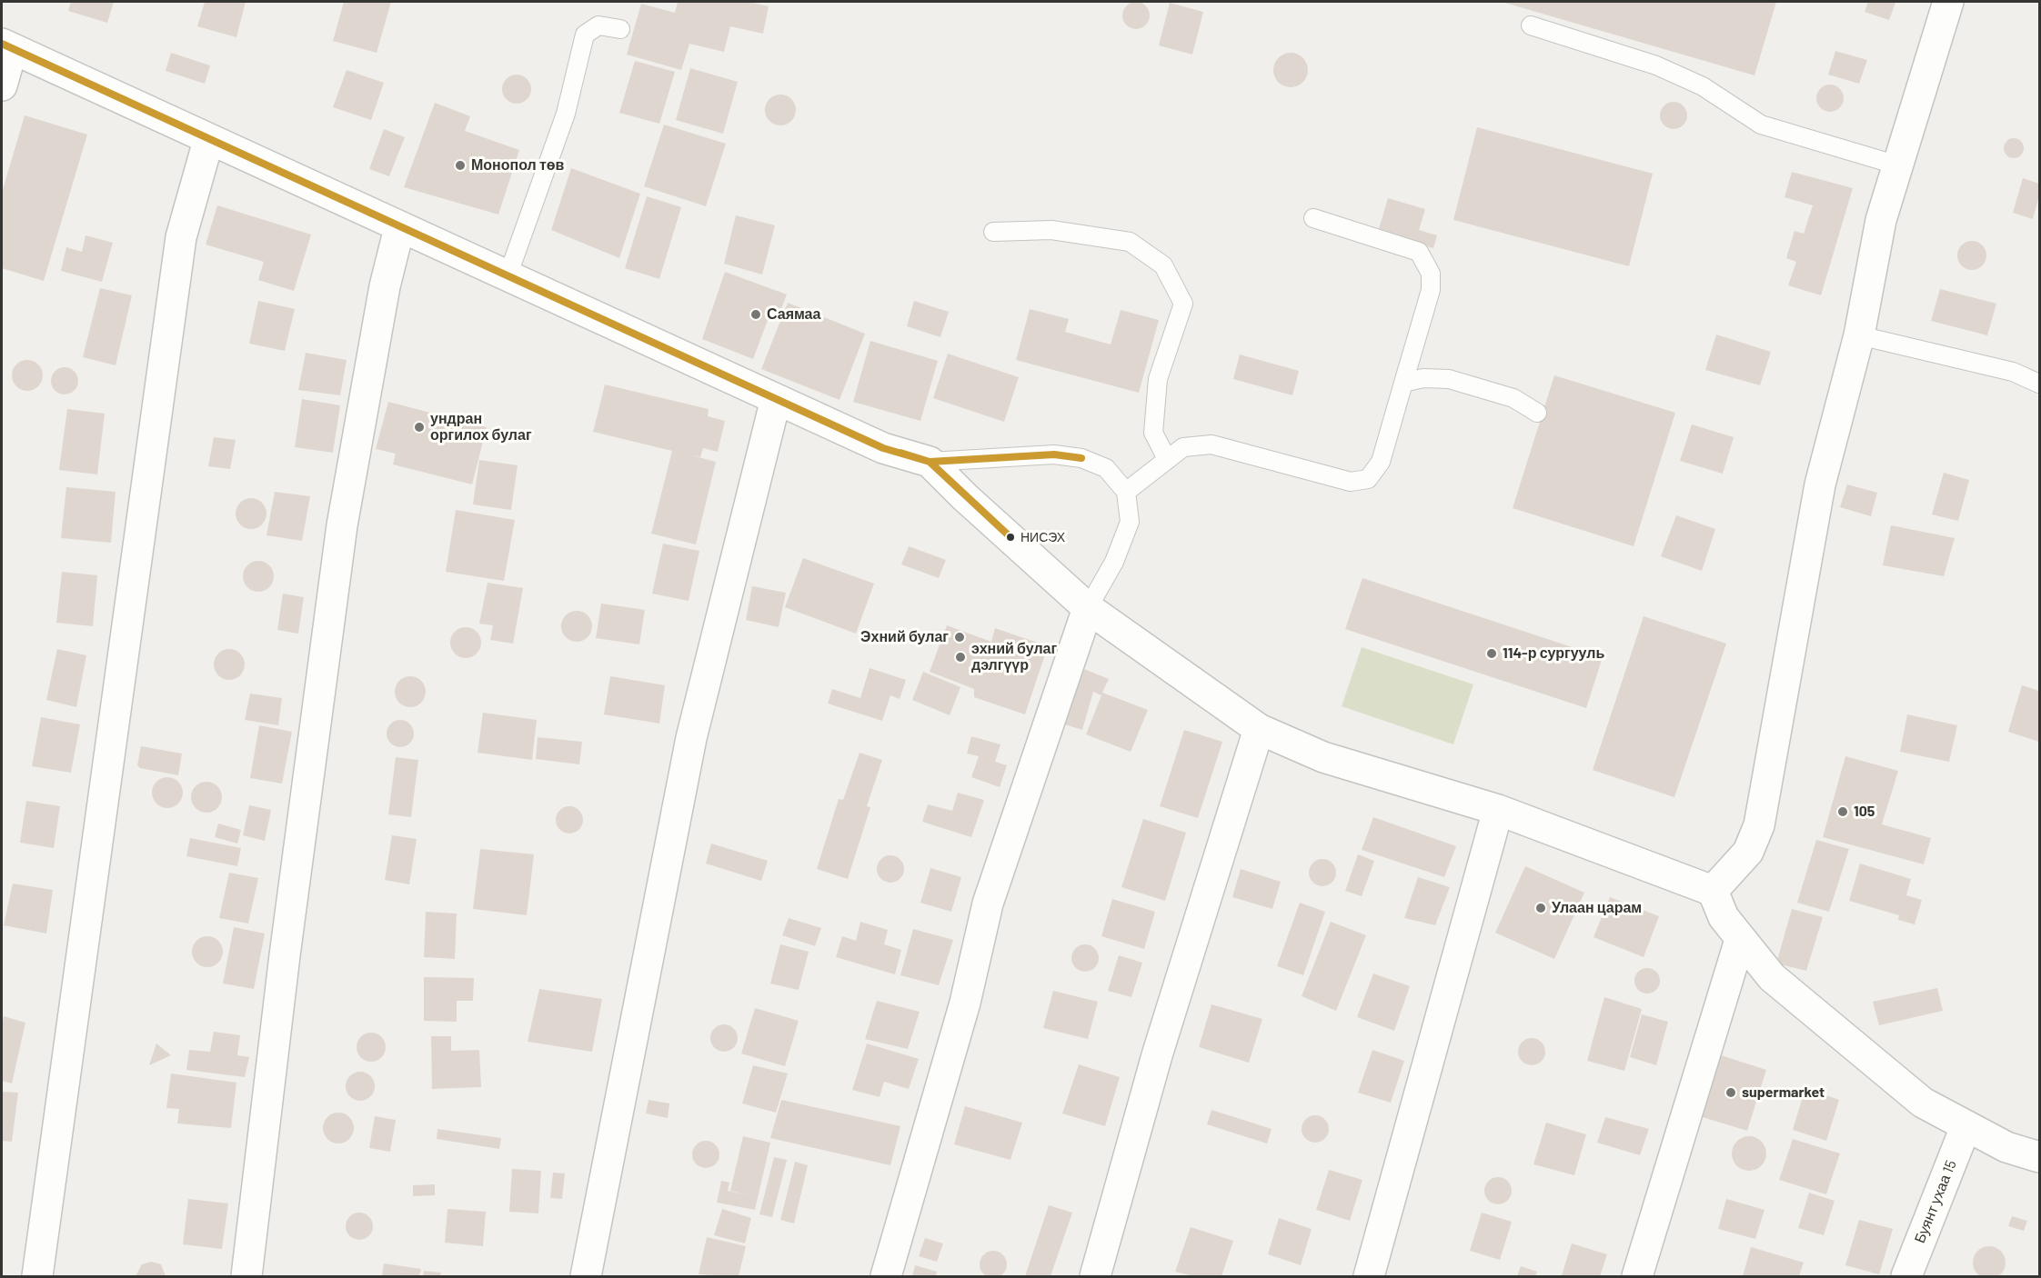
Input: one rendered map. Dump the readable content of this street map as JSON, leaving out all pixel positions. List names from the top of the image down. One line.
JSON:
{"streets":{"street":["Буянт ухаа 15"]},"places":["Монопол төв","Саямаа","ундран оргилох булаг","НИСЭХ","Эхний булаг","114-р сургууль","эхний булаг дэлгүүр","105","Улаан царам","supermarket"]}
